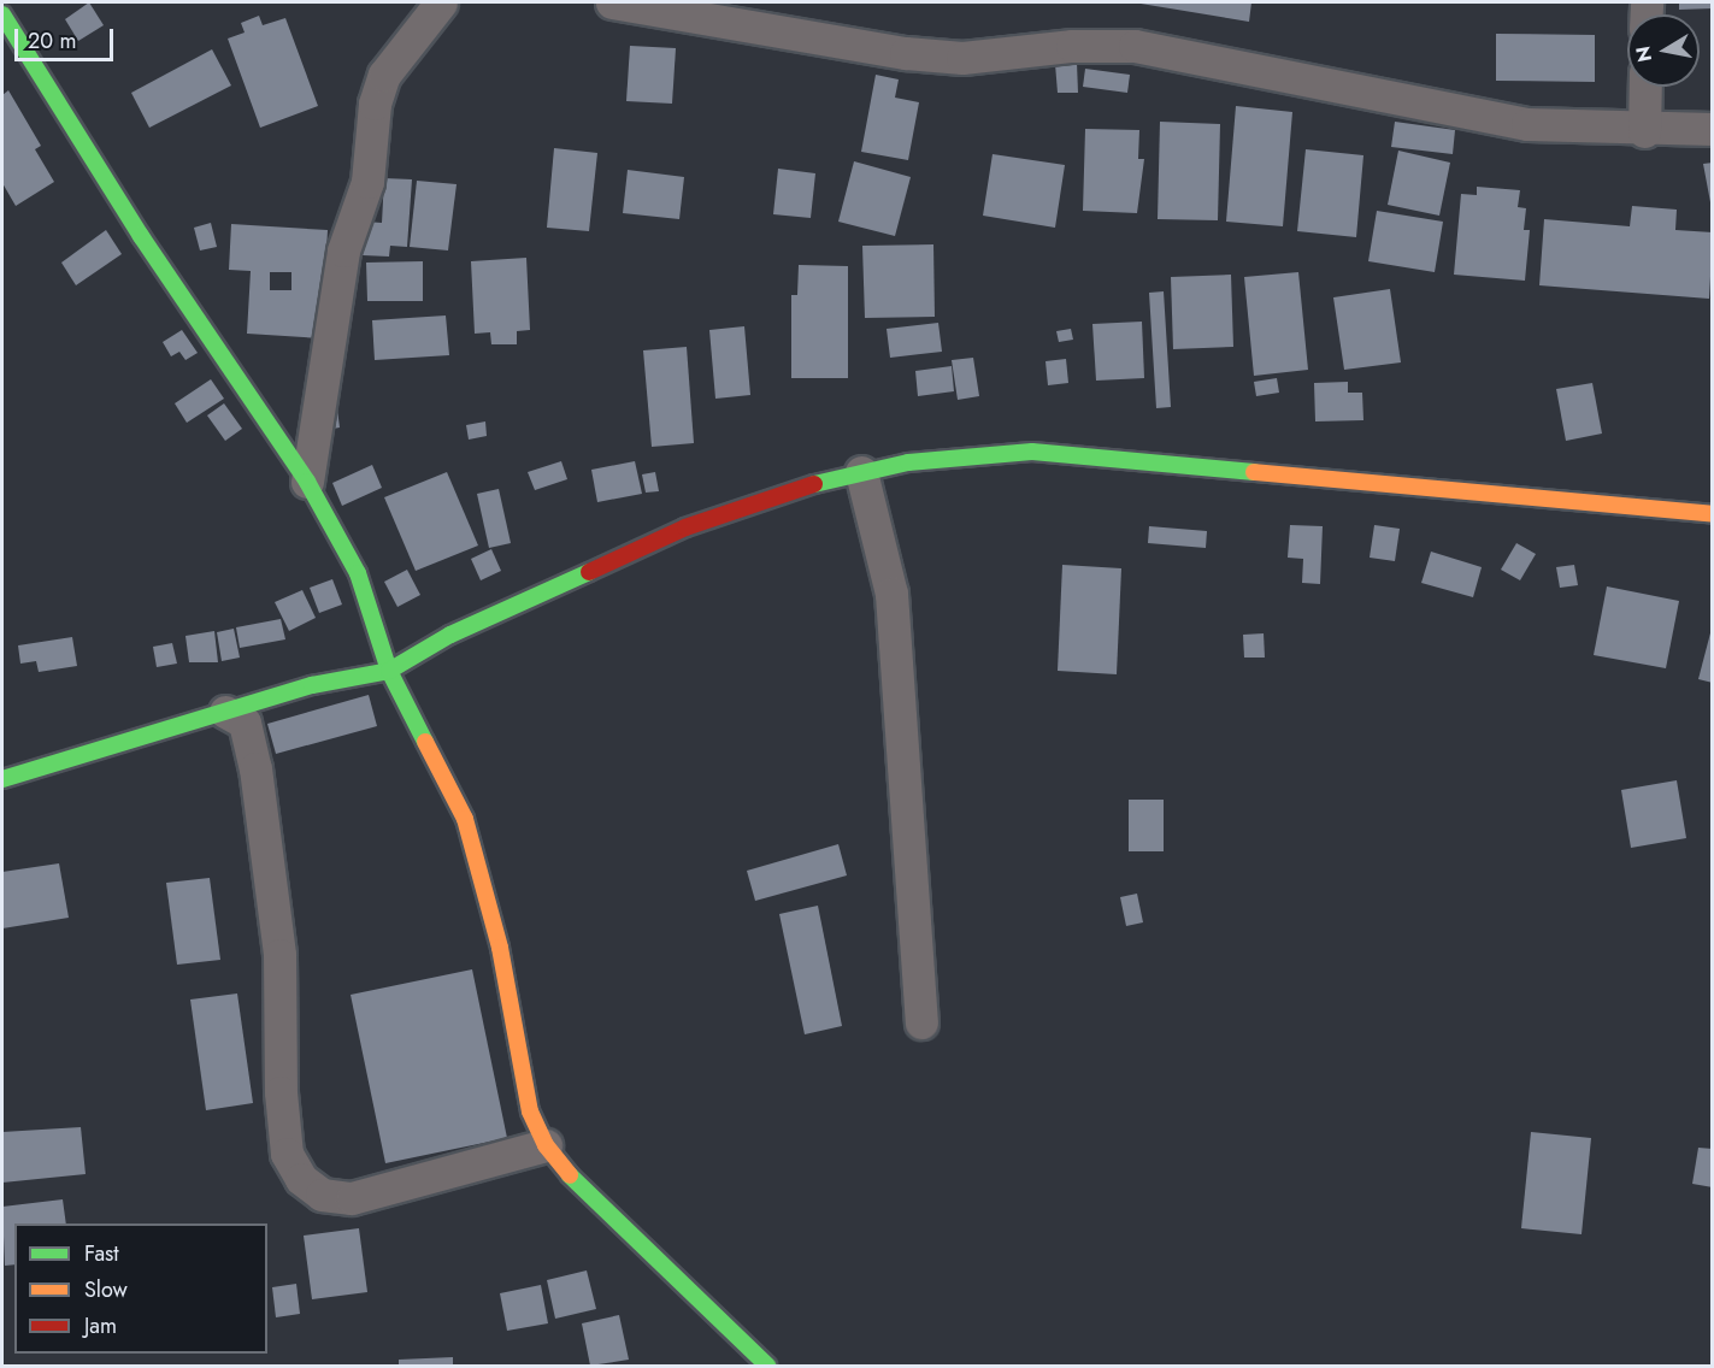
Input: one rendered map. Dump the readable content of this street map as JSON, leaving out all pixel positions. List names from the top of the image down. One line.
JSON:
{"legend":["Fast","Slow","Jam"],"scale_bar":"20 m","north":"left"}
